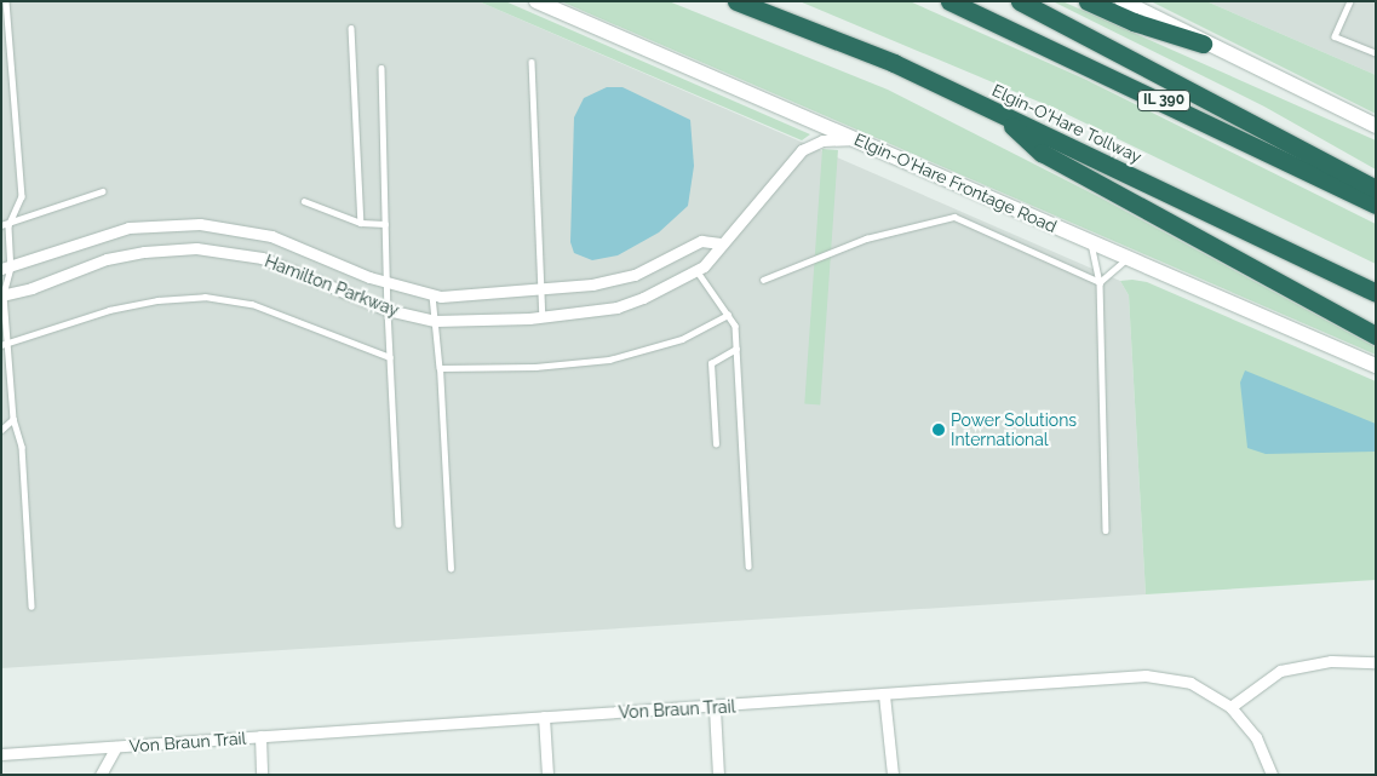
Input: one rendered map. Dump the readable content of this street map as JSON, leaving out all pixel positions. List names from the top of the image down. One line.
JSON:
{"streets":{"highway":["IL 390","Elgin-O'Hare Tollway"],"main road":["Elgin-O'Hare Frontage Road"],"street":["Hamilton Parkway","Von Braun Trail"]},"crossings":[["Elgin-O'Hare Frontage Road","Hamilton Parkway"]],"places":["Power Solutions International"]}
